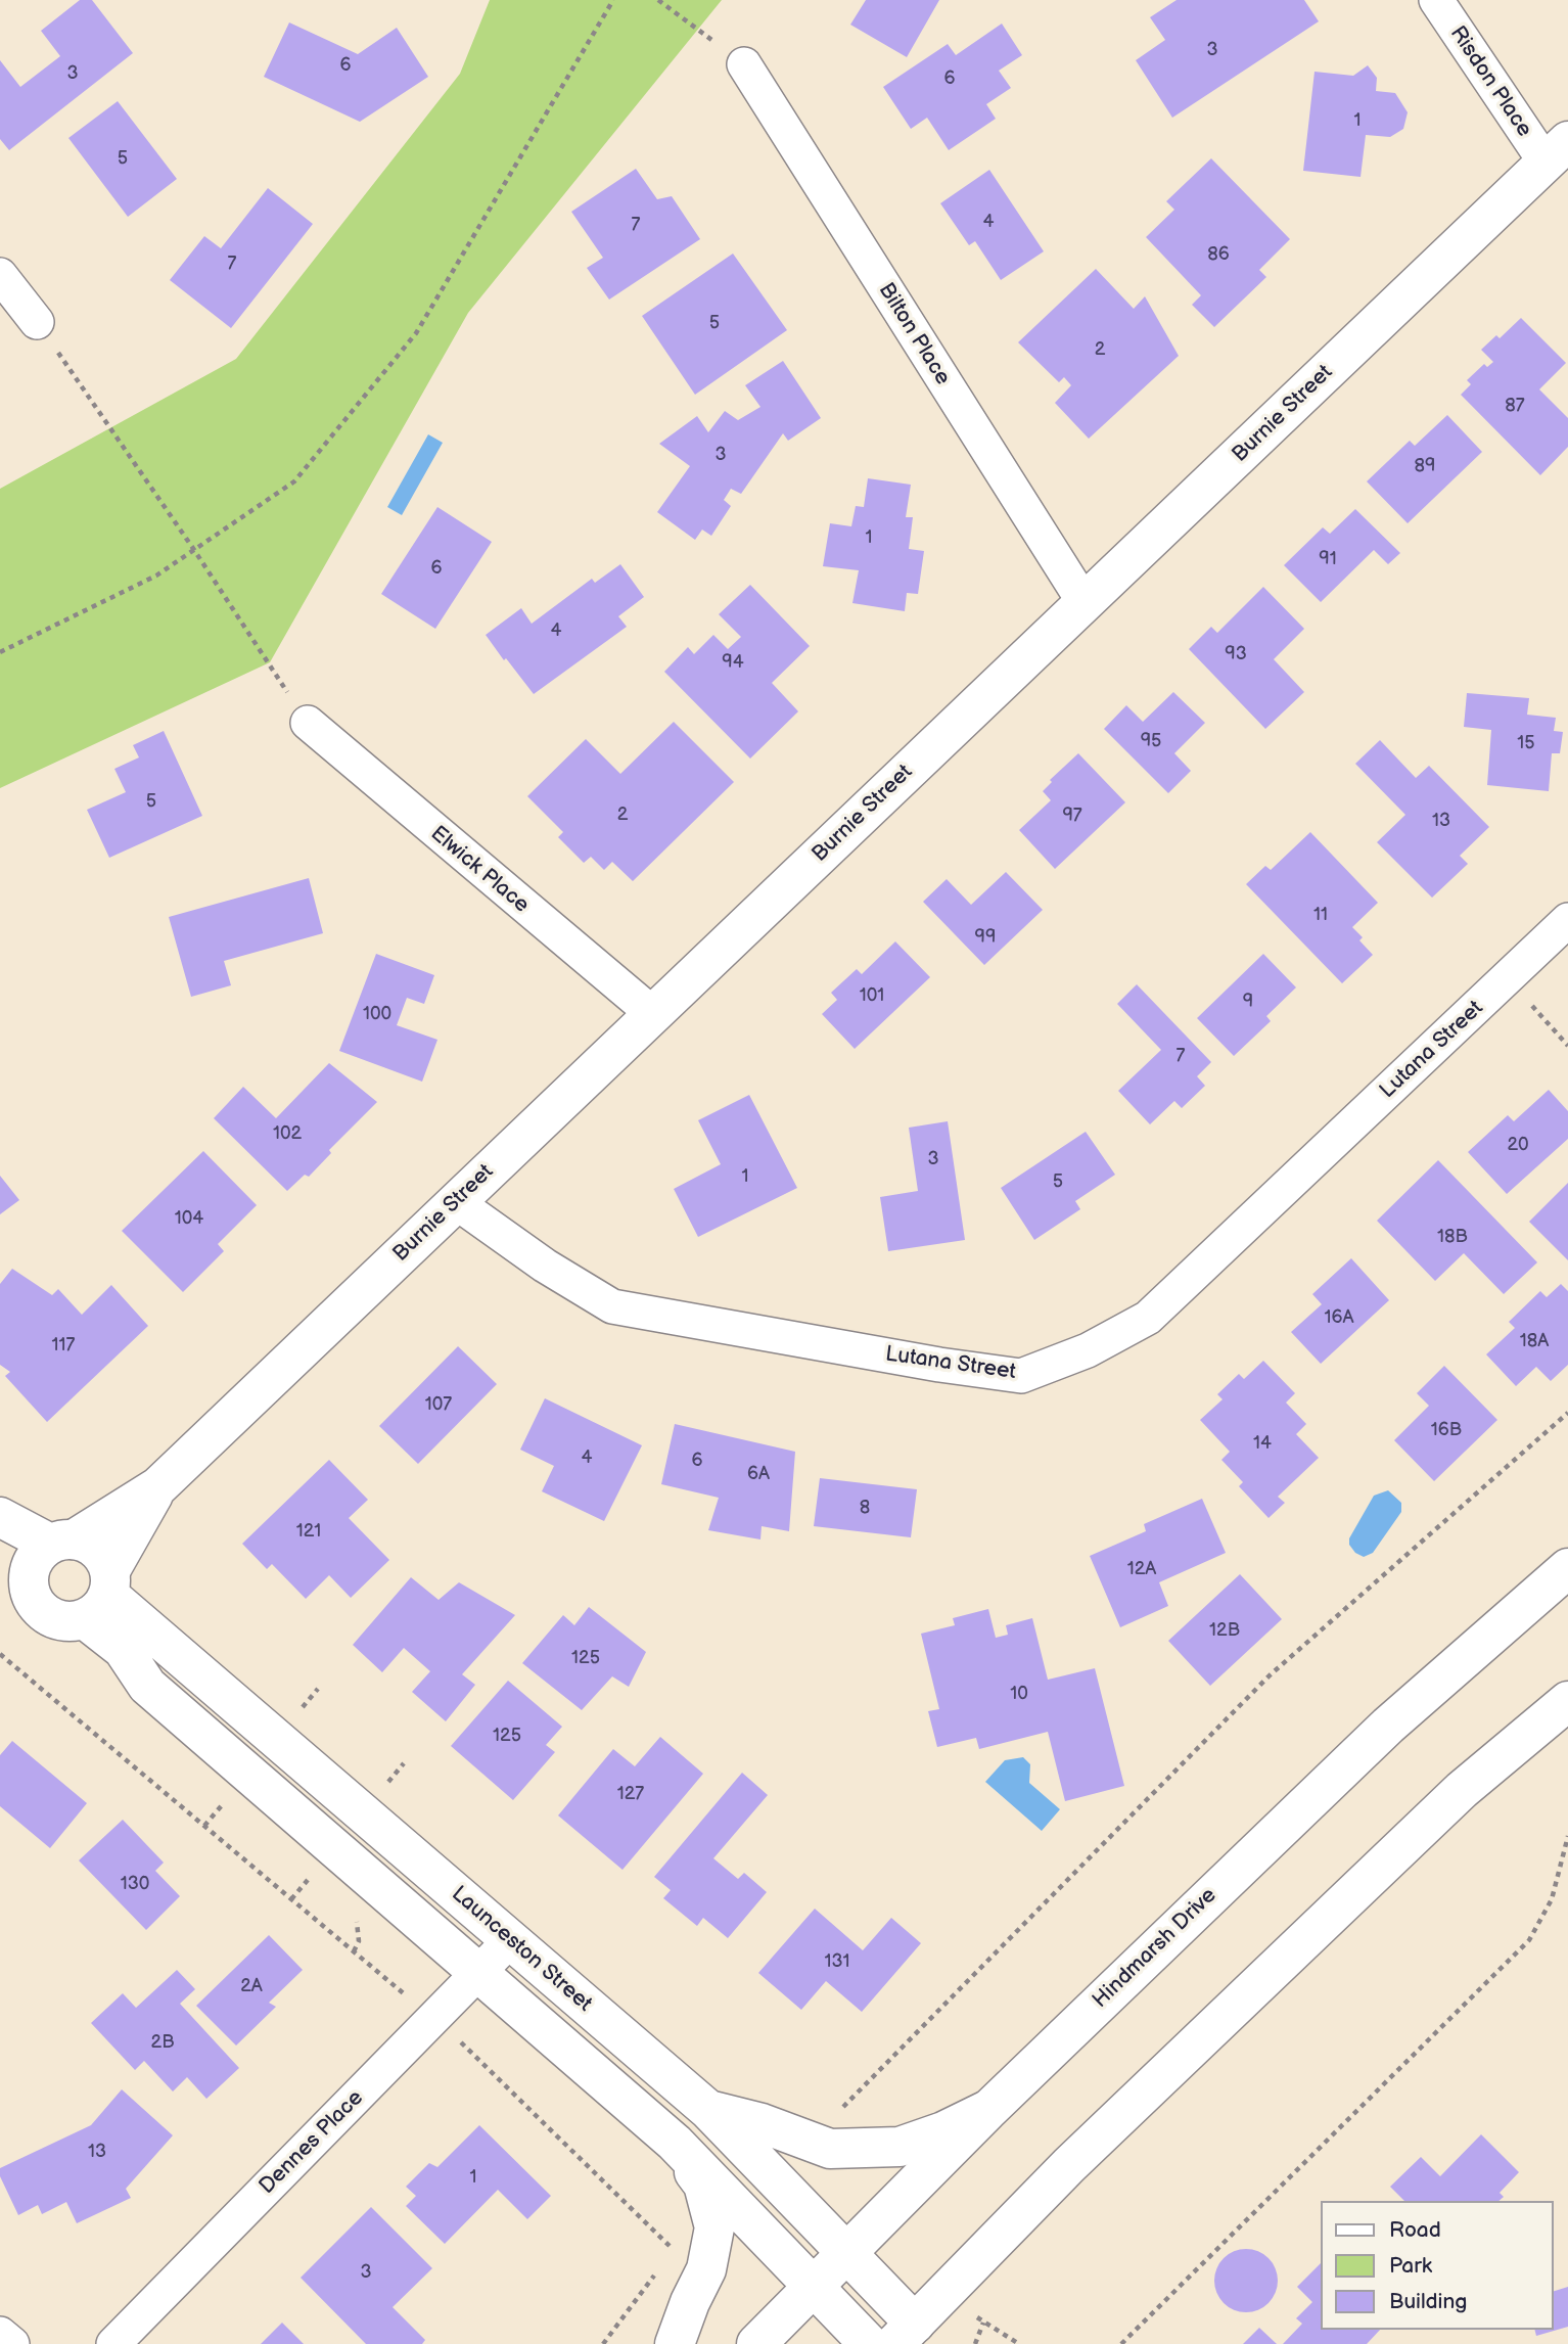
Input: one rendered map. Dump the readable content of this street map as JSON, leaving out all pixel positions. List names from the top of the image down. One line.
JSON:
{"streets":{"main road":["Burnie Street","Hindmarsh Drive","Launceston Street"],"street":["Risdon Place","Bilton Place","Elwick Place","Lutana Street","Dennes Place"]},"crossings":[["Risdon Place","Burnie Street"],["Bilton Place","Burnie Street"],["Burnie Street","Elwick Place"],["Burnie Street","Lutana Street"],["Burnie Street","Launceston Street"],["Hindmarsh Drive","Launceston Street"],["Launceston Street","Dennes Place"]],"house_numbers":["3","6","3","6","1","5","4","7","86","7","5","2","87","3","89","1","91","6","4","93","94","95","15","5","2","97","13","11","99","101","9","100","7","102","20","3","1","5","104","18B","16A","18A","117","107","16B","14","4","6","6A","8","121","12A","12B","125","10","125","127","130","131","2A","2B","13","1","3"],"legend":["Road","Park","Building"]}
